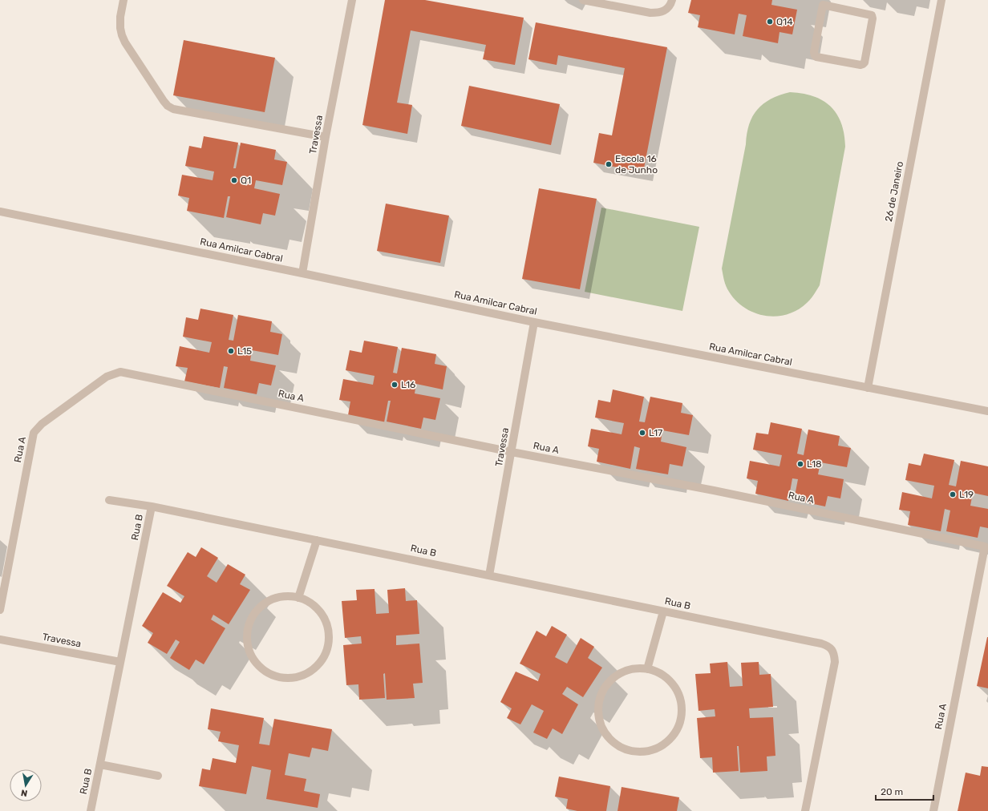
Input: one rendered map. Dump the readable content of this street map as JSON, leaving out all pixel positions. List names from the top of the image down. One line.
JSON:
{"streets":{"street":["Travessa","26 de Janeiro","Rua Amilcar Cabral","Rua A","Rua B"]},"crossings":[["Travessa","Rua Amilcar Cabral"],["Travessa","Rua A"],["Travessa","Rua B"],["26 de Janeiro","Rua Amilcar Cabral"]],"places":["Q14","Escola 16 de Junho","Q1","L15","L16","L17","L18","L19"],"scale_bar":"20 m","north":"bottom"}
